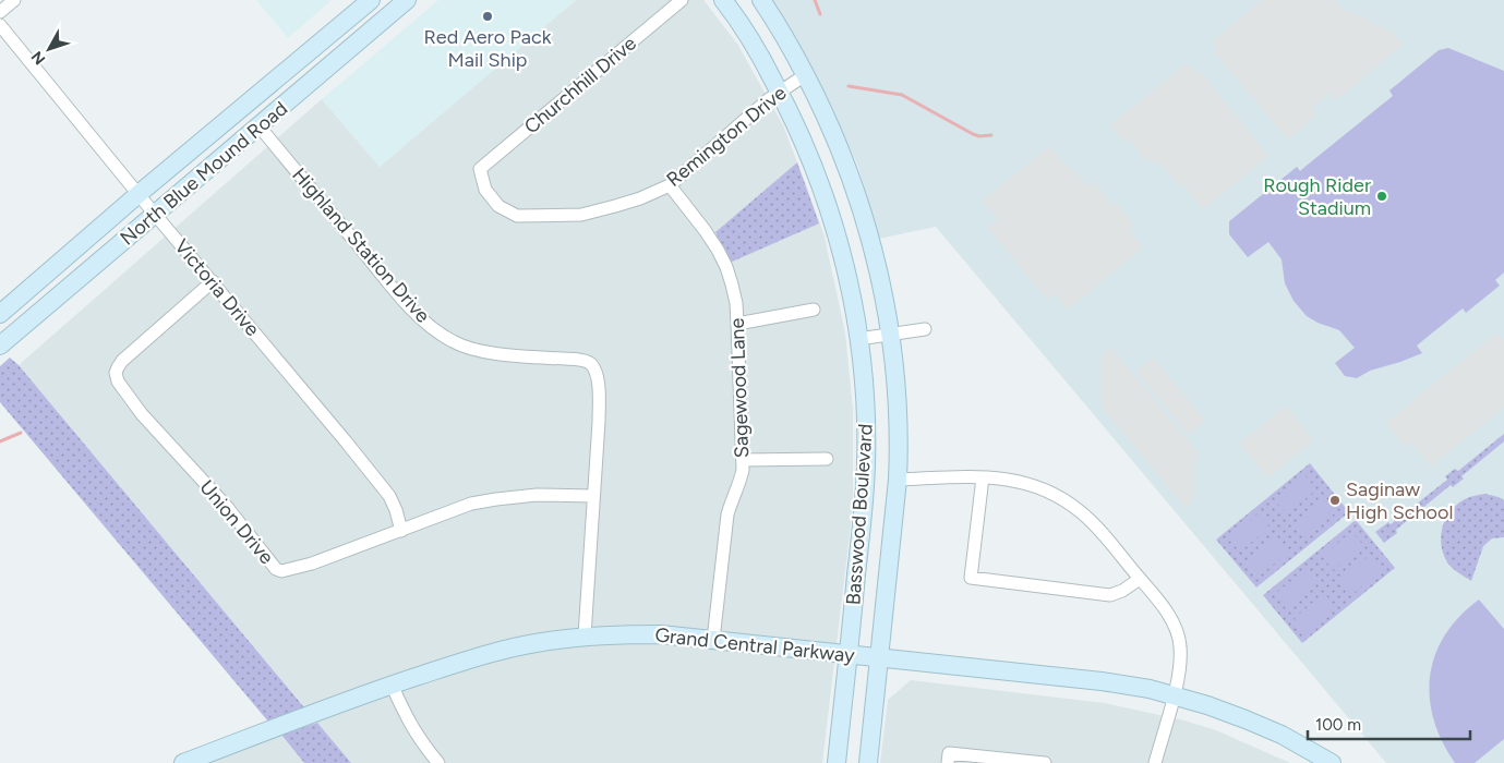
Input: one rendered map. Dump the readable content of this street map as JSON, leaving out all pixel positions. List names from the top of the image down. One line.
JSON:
{"streets":{"main road":["North Blue Mound Road","Basswood Boulevard","Grand Central Parkway"],"street":["Churchhill Drive","Remington Drive","Highland Station Drive","Victoria Drive","Sagewood Lane","Union Drive"]},"crossings":[["Churchhill Drive","Remington Drive"],["Remington Drive","Sagewood Lane"],["Remington Drive","Basswood Boulevard"],["North Blue Mound Road","Highland Station Drive"],["North Blue Mound Road","Victoria Drive"],["Highland Station Drive","Union Drive"],["Highland Station Drive","Grand Central Parkway"],["Victoria Drive","Union Drive"],["Sagewood Lane","Grand Central Parkway"],["Basswood Boulevard","Grand Central Parkway"]],"places":["Red Aero Pack Mail Ship","Rough Rider Stadium","Saginaw High School"],"scale_bar":"100 m","north":"bottom left"}
